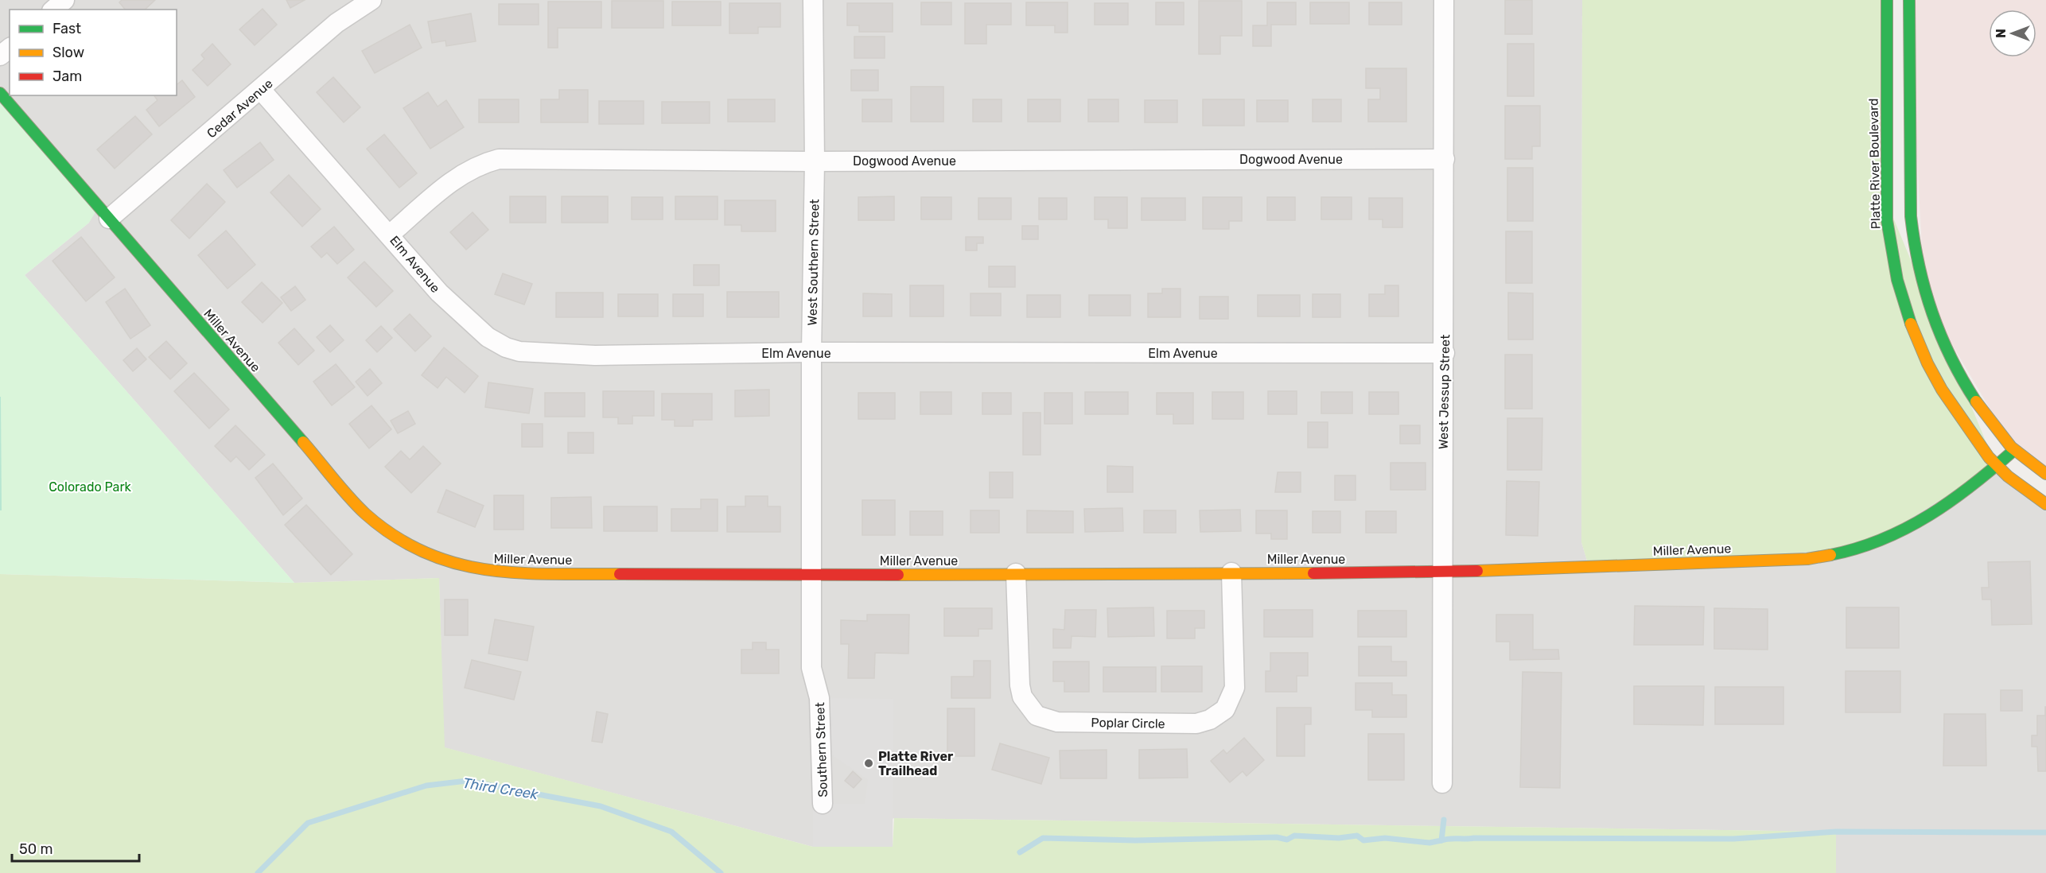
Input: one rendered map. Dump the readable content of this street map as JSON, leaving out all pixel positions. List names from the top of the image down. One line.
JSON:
{"streets":{"street":["Cedar Avenue","Dogwood Avenue","Platte River Boulevard","West Southern Street","Elm Avenue","Miller Avenue","West Jessup Street","Poplar Circle","Southern Street"]},"crossings":[["Cedar Avenue","Elm Avenue"],["Cedar Avenue","Miller Avenue"],["Dogwood Avenue","West Southern Street"],["Dogwood Avenue","Elm Avenue"],["Dogwood Avenue","West Jessup Street"],["Platte River Boulevard","Miller Avenue"],["West Southern Street","Elm Avenue"],["West Southern Street","Miller Avenue"],["West Southern Street","Southern Street"],["Elm Avenue","West Jessup Street"],["Miller Avenue","West Jessup Street"],["Miller Avenue","Poplar Circle"]],"water":["Third Creek"],"parks":["Colorado Park"],"places":["Platte River Trailhead"],"legend":["Fast","Slow","Jam"],"scale_bar":"50 m","north":"left"}
